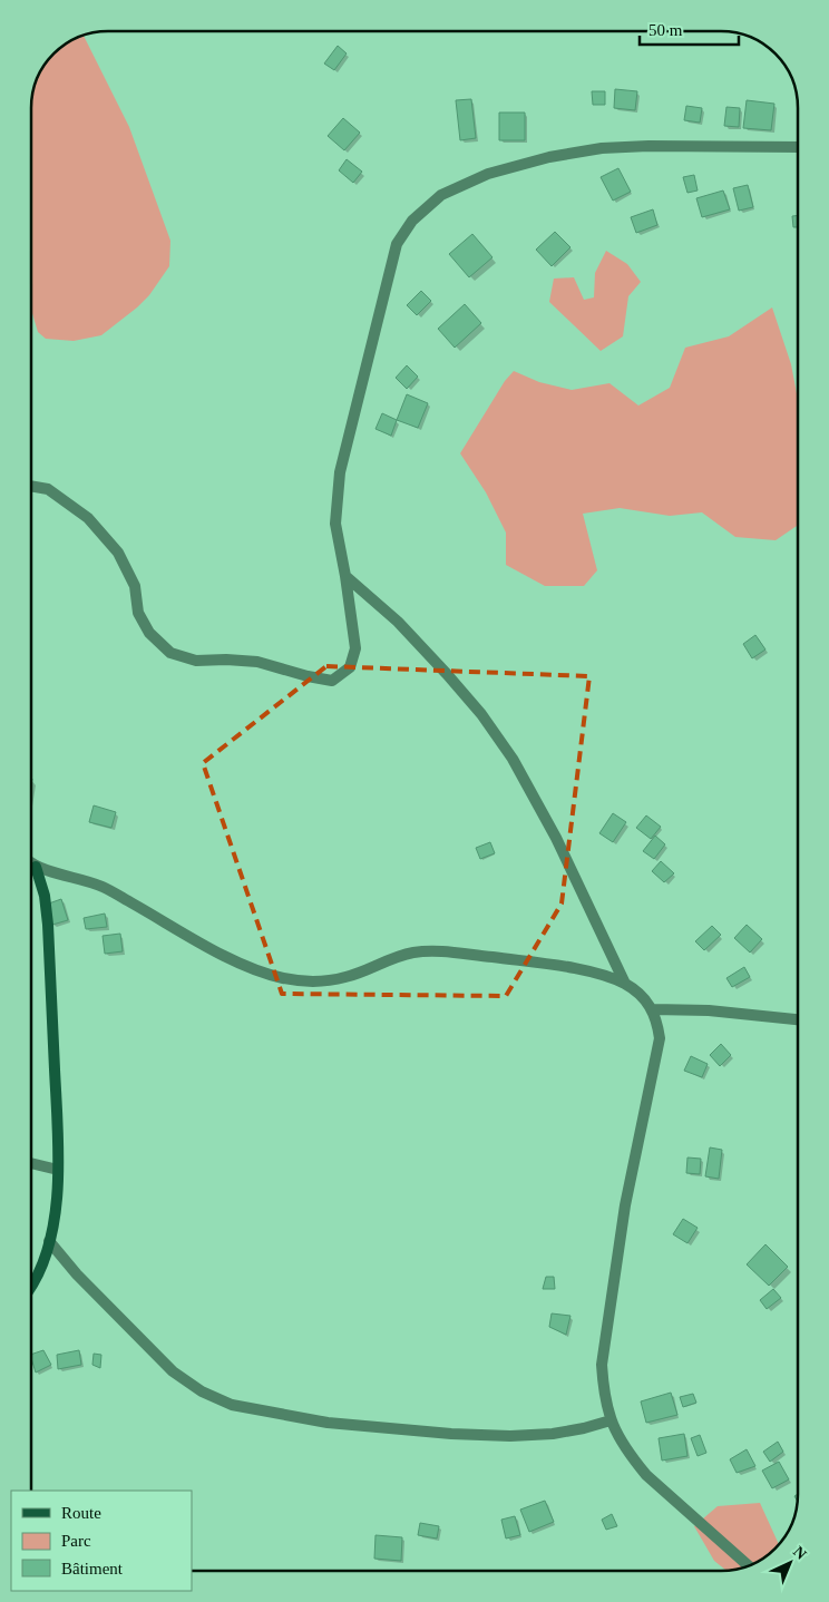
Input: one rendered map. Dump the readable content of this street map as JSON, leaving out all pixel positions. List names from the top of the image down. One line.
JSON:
{"legend":["Route","Parc","Bâtiment"],"scale_bar":"50 m","north":"top right"}
